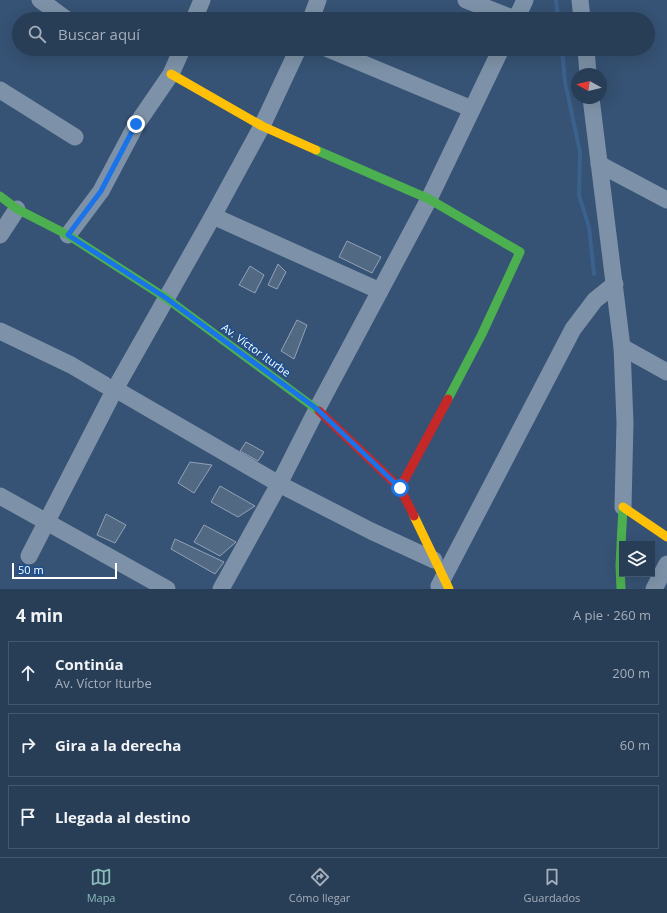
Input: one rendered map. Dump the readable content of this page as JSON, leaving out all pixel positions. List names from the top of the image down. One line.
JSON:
{"streets":{"street":["Av. Víctor Iturbe"]},"scale_bar":"50 m","north":"left","page":{"search":"Buscar aquí","scale":"50 m","heading":["4 min","A pie · 260 m"],"list":[["Continúa","Av. Víctor Iturbe","200 m"],["Gira a la derecha","60 m"],"Llegada al destino"],"nav":["Mapa","Cómo llegar","Guardados"]}}
